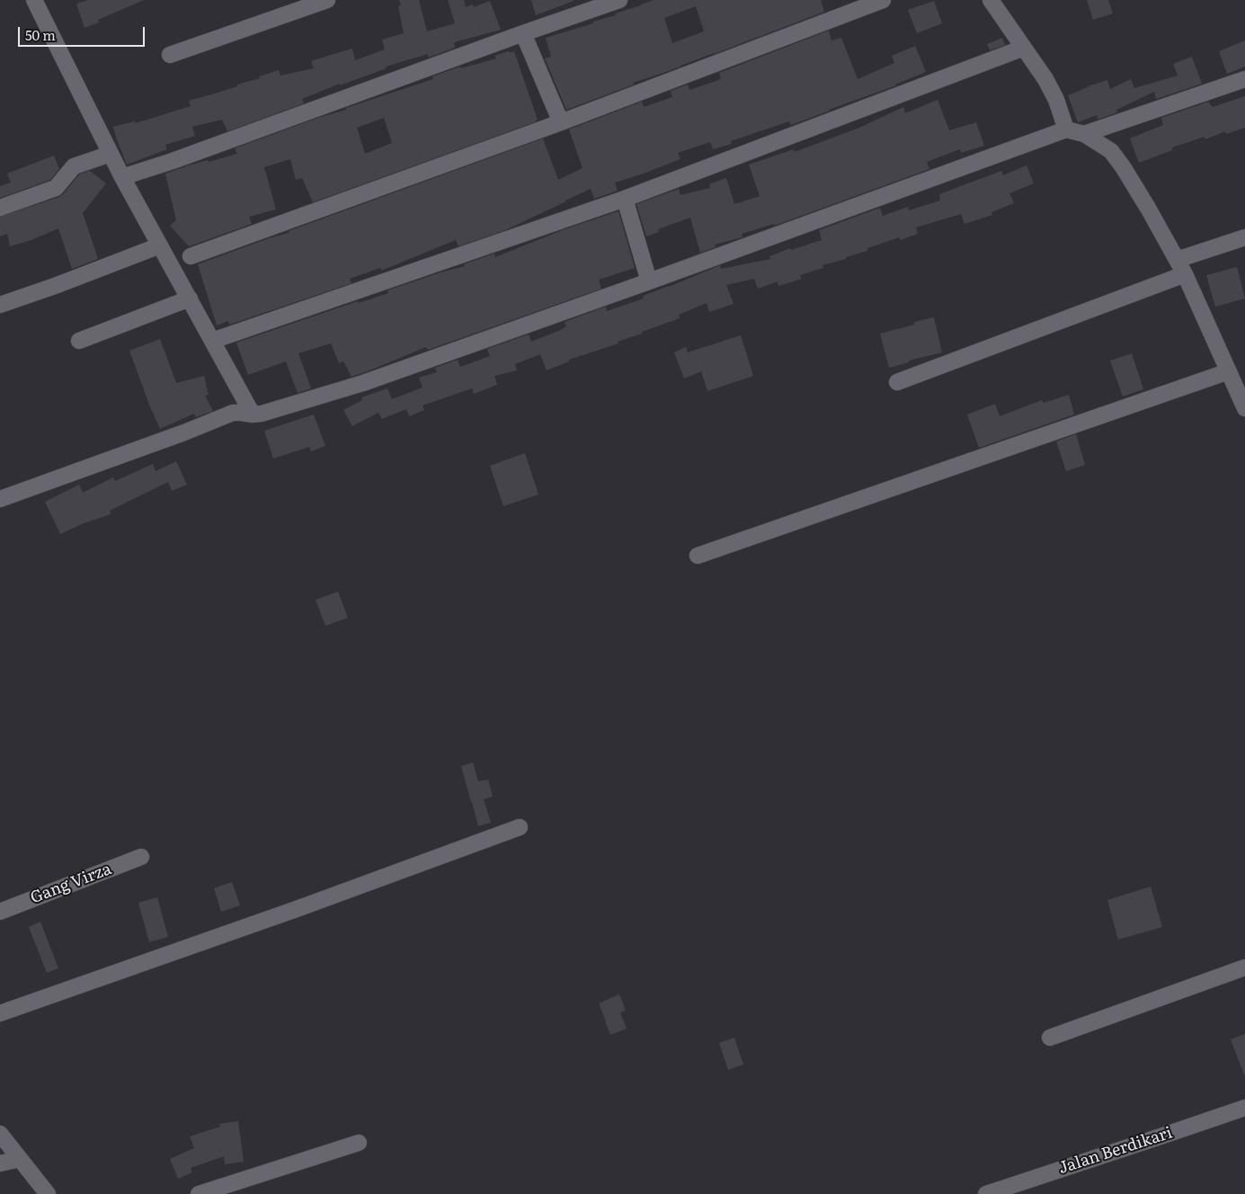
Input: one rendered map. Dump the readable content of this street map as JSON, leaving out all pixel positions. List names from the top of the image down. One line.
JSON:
{"streets":{"street":["Gang Virza","Jalan Berdikari"]},"scale_bar":"50 m"}
